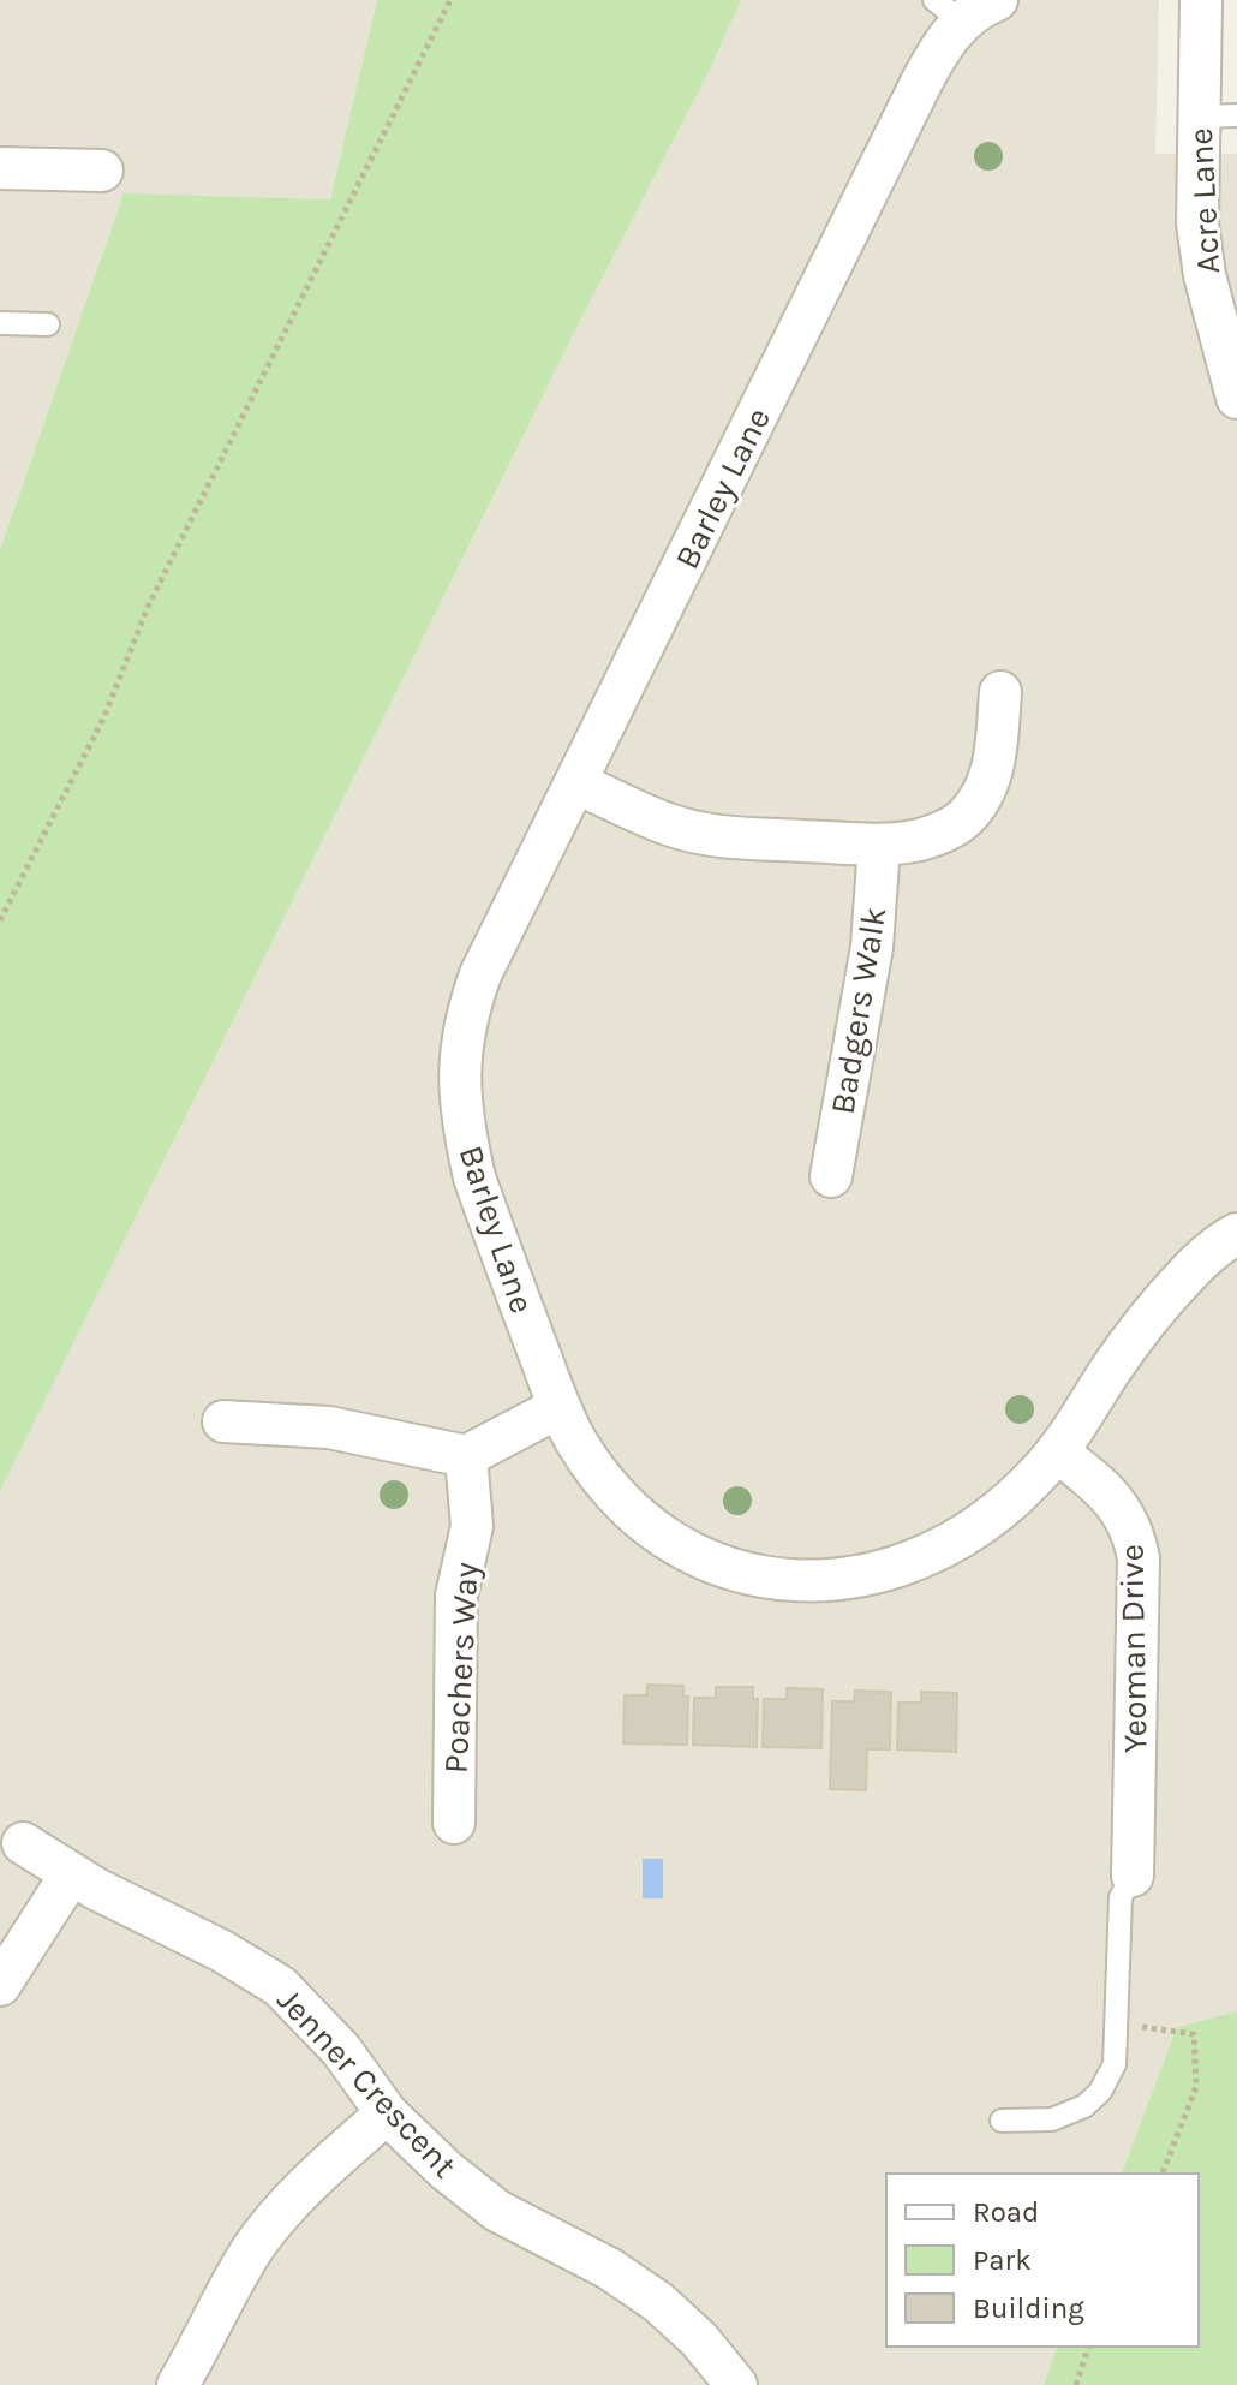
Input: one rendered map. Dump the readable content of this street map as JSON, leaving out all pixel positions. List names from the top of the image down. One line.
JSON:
{"streets":{"street":["Acre Lane","Barley Lane","Badgers Walk","Yeoman Drive","Poachers Way","Jenner Crescent"]},"crossings":[["Barley Lane","Yeoman Drive"]],"legend":["Road","Park","Building"]}
